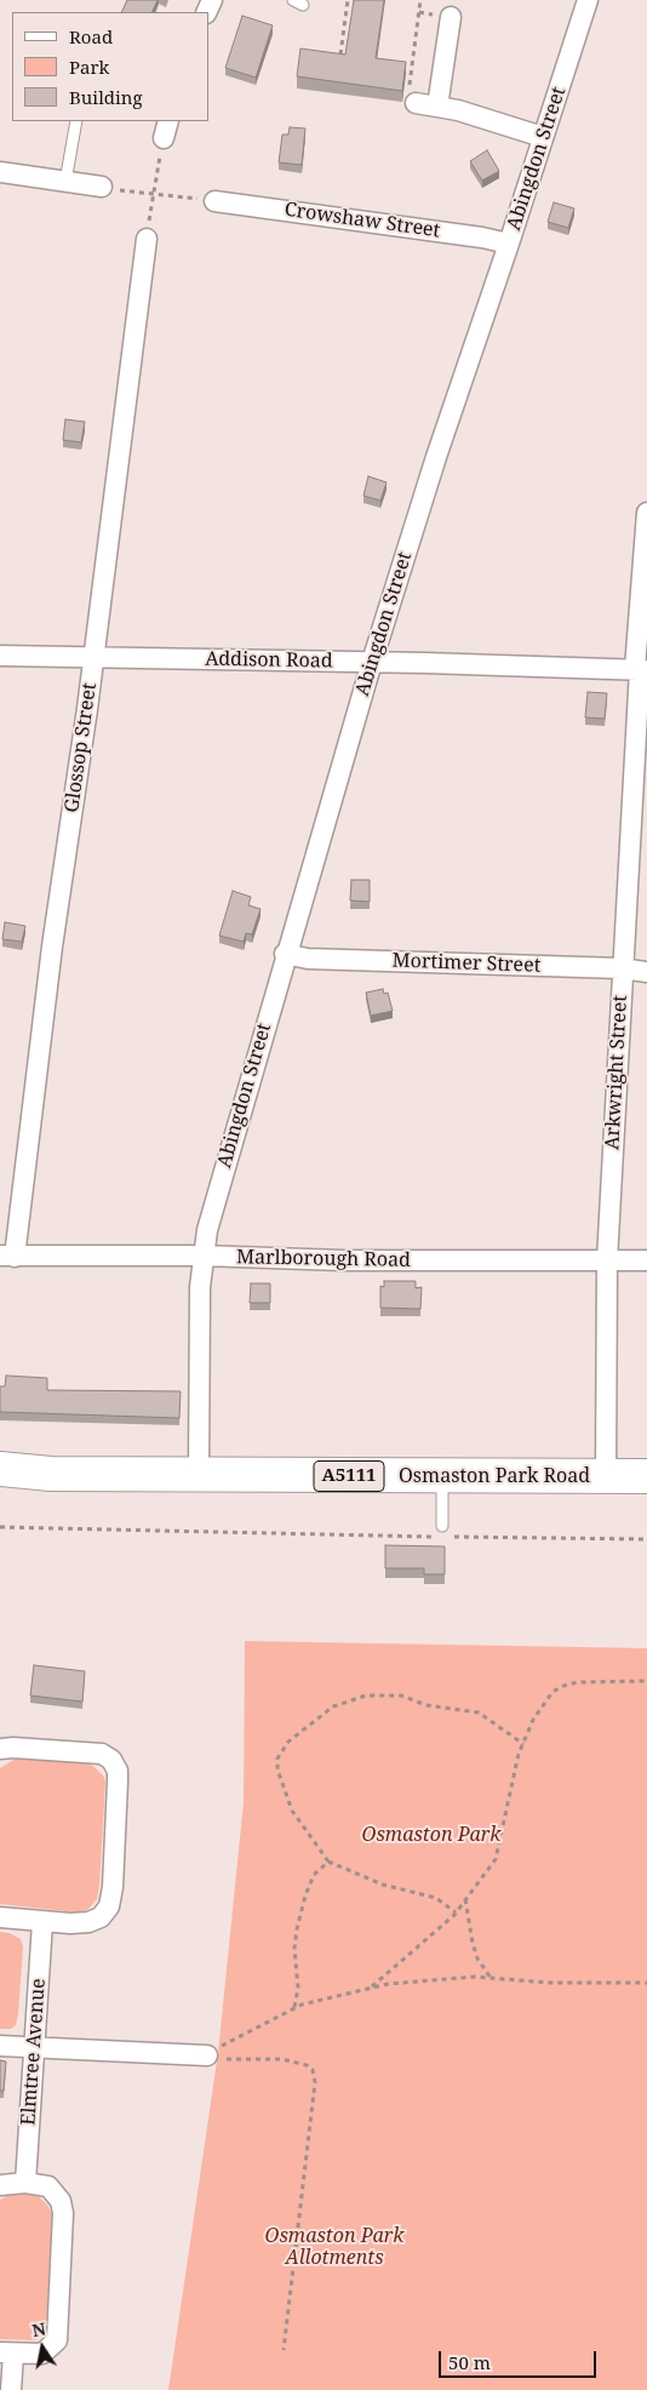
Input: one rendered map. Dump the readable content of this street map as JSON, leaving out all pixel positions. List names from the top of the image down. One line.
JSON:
{"streets":{"highway":["A5111","Osmaston Park Road"],"street":["Abingdon Street","Crowshaw Street","Addison Road","Glossop Street","Mortimer Street","Arkwright Street","Marlborough Road","Elmtree Avenue"]},"crossings":[["Abingdon Street","Crowshaw Street"],["Abingdon Street","Addison Road"],["Abingdon Street","Mortimer Street"],["Abingdon Street","Marlborough Road"],["Abingdon Street","Osmaston Park Road"],["Addison Road","Glossop Street"],["Addison Road","Arkwright Street"],["Glossop Street","Marlborough Road"],["Mortimer Street","Arkwright Street"],["Arkwright Street","Marlborough Road"],["Arkwright Street","Osmaston Park Road"]],"parks":["Osmaston Park","Osmaston Park Allotments"],"legend":["Road","Park","Building"],"scale_bar":"50 m","north":"top"}
